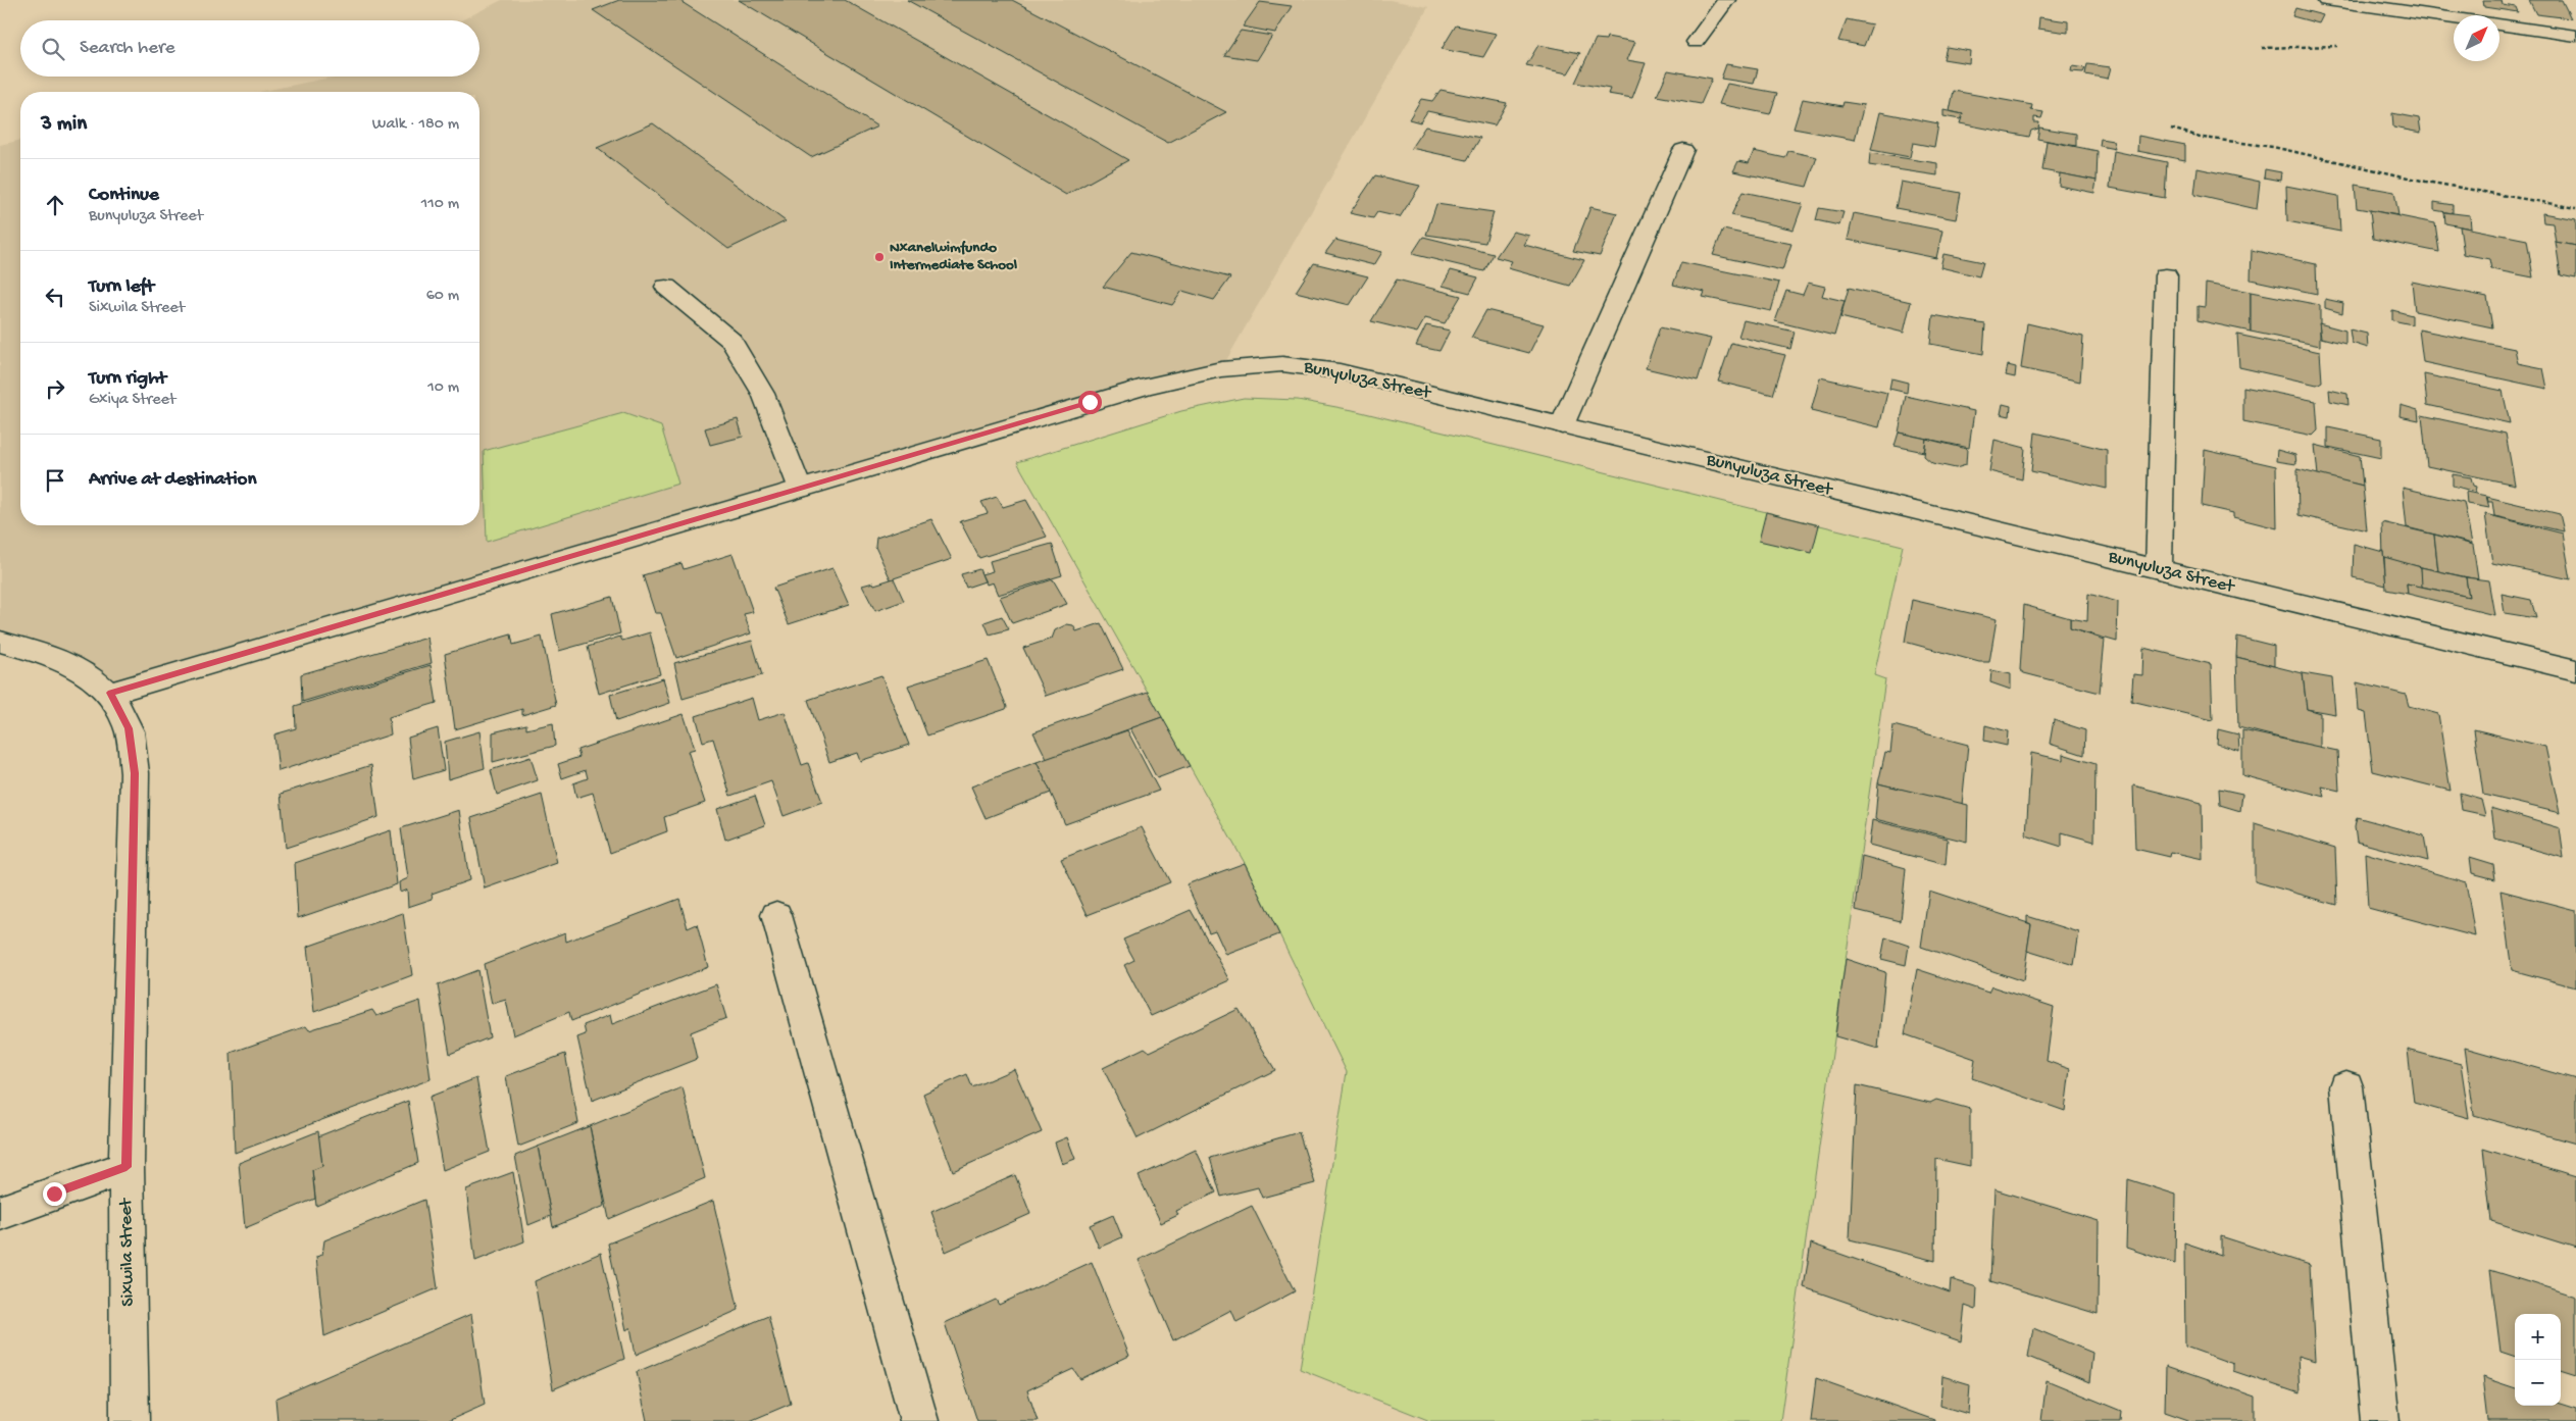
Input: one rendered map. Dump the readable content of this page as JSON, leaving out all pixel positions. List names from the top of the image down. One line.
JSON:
{"streets":{"street":["Bunyuluza Street","Sixwila Street"]},"crossings":[["Bunyuluza Street","Sixwila Street"]],"places":["Nxanelwimfundo Intermediate School"],"north":"top right","page":{"search":"Search here","heading":["3 min","Walk · 180 m"],"list":[["Continue","Bunyuluza Street","110 m"],["Turn left","Sixwila Street","60 m"],["Turn right","Gxiya Street","10 m"],"Arrive at destination"],"map_buttons":["+","−"]}}
